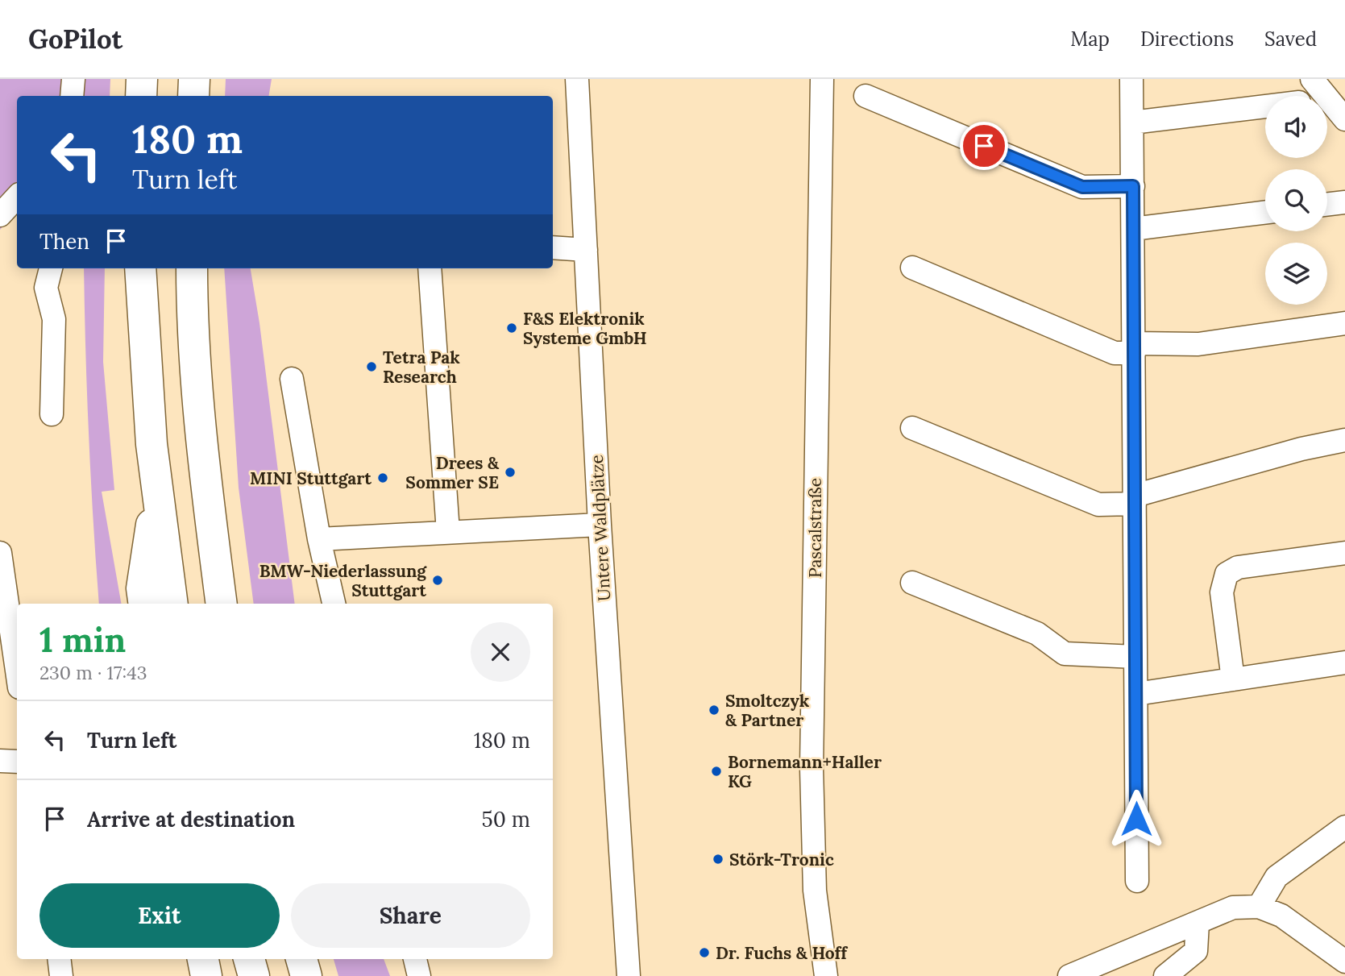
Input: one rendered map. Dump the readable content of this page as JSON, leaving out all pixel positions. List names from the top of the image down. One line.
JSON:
{"streets":{"street":["Untere Waldplätze","Pascalstraße"]},"places":["F&S Elektronik Systeme GmbH","Tetra Pak Research","Drees & Sommer SE","MINI Stuttgart","BMW-Niederlassung Stuttgart","Smoltczyk & Partner","Bornemann+Haller KG","Störk-Tronic","Dr. Fuchs & Hoff"],"page":{"header":"GoPilot","nav":["Map","Directions","Saved"],"turn":["180 m","Turn left"],"then":"Then","heading":["1 min","230 m · 17:43"],"list":[{"name":"Turn left","value":"180 m"},{"name":"Arrive at destination","value":"50 m"}],"buttons":["Exit","Share"]}}
